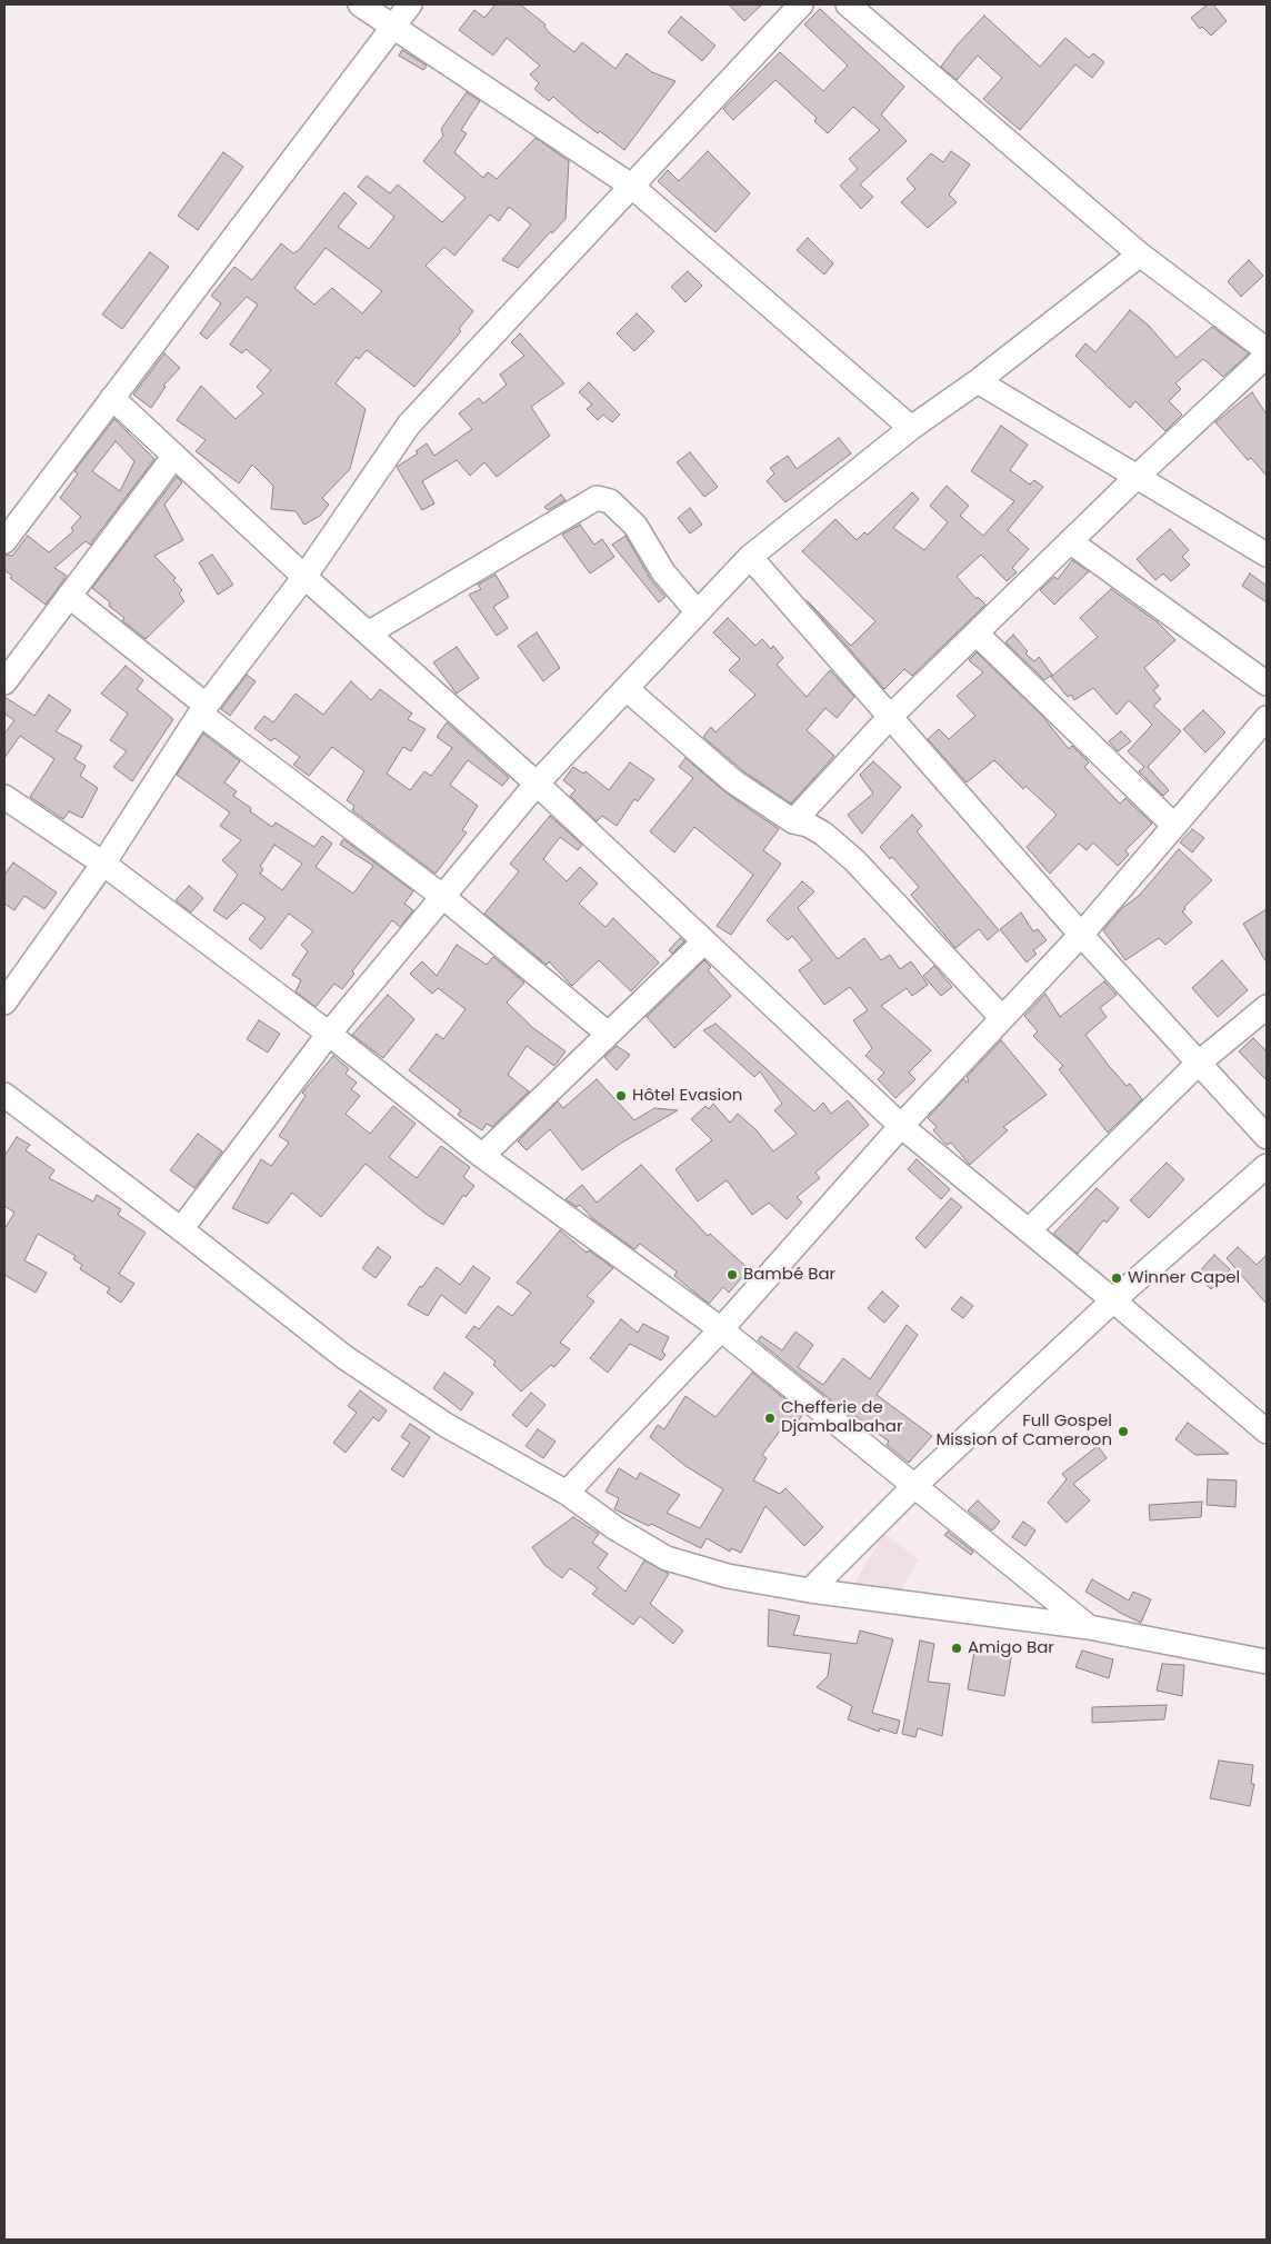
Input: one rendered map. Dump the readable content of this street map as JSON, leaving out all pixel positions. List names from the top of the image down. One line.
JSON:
{"places":["Hôtel Evasion","Bambé Bar","Winner Capel","Chefferie de Djambalbahar","Full Gospel Mission of Cameroon","Amigo Bar"]}
